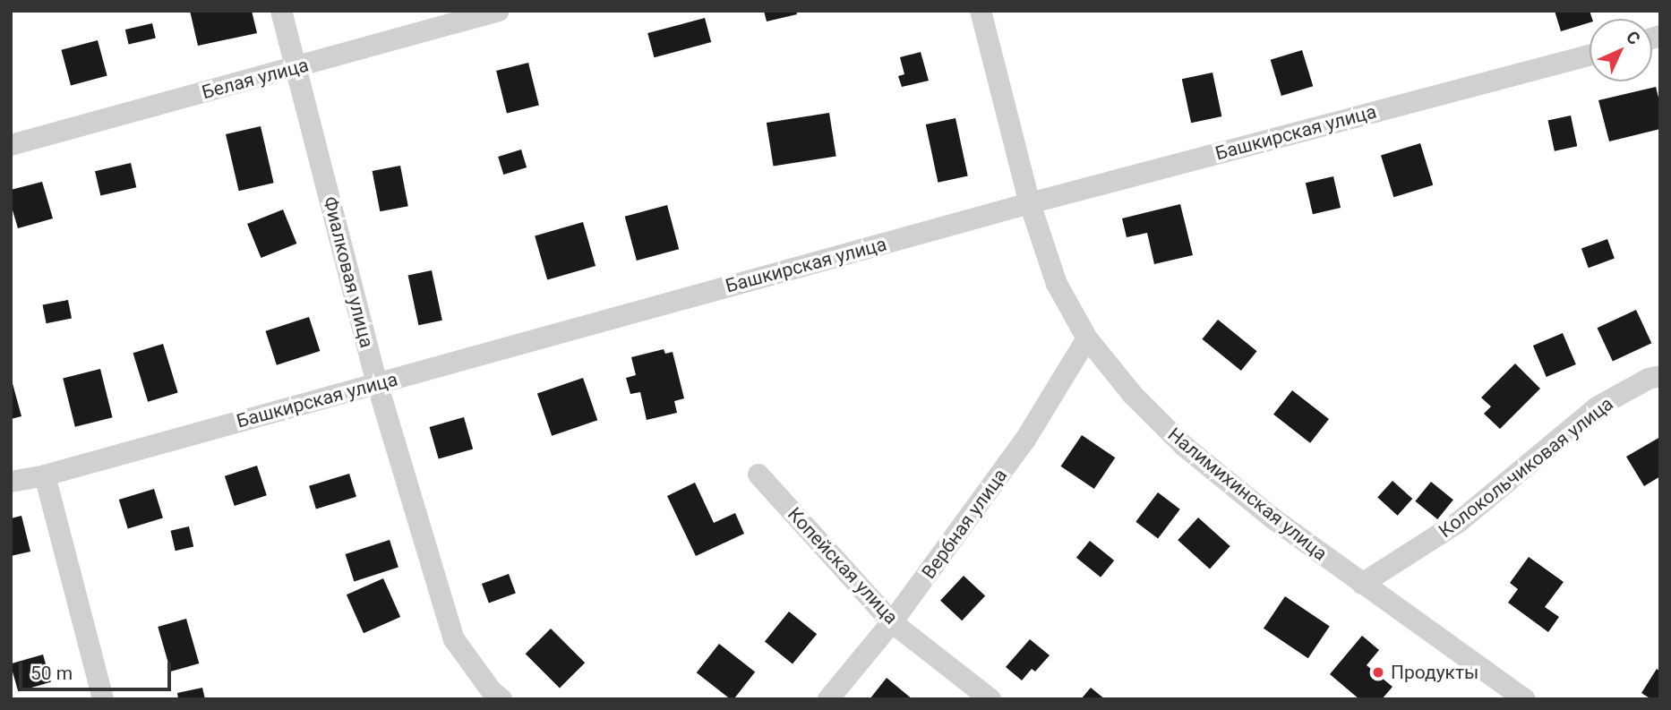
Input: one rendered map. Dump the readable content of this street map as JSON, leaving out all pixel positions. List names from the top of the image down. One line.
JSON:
{"streets":{"street":["Белая улица","Башкирская улица","Фиалковая улица","Колокольчиковая улица","Налимихинская улица","Вербная улица","Копейская улица"]},"crossings":[["Белая улица","Фиалковая улица"],["Башкирская улица","Фиалковая улица"],["Башкирская улица","Налимихинская улица"],["Колокольчиковая улица","Налимихинская улица"],["Налимихинская улица","Вербная улица"],["Вербная улица","Копейская улица"]],"places":["Продукты"],"scale_bar":"50 m","north":"top right"}
